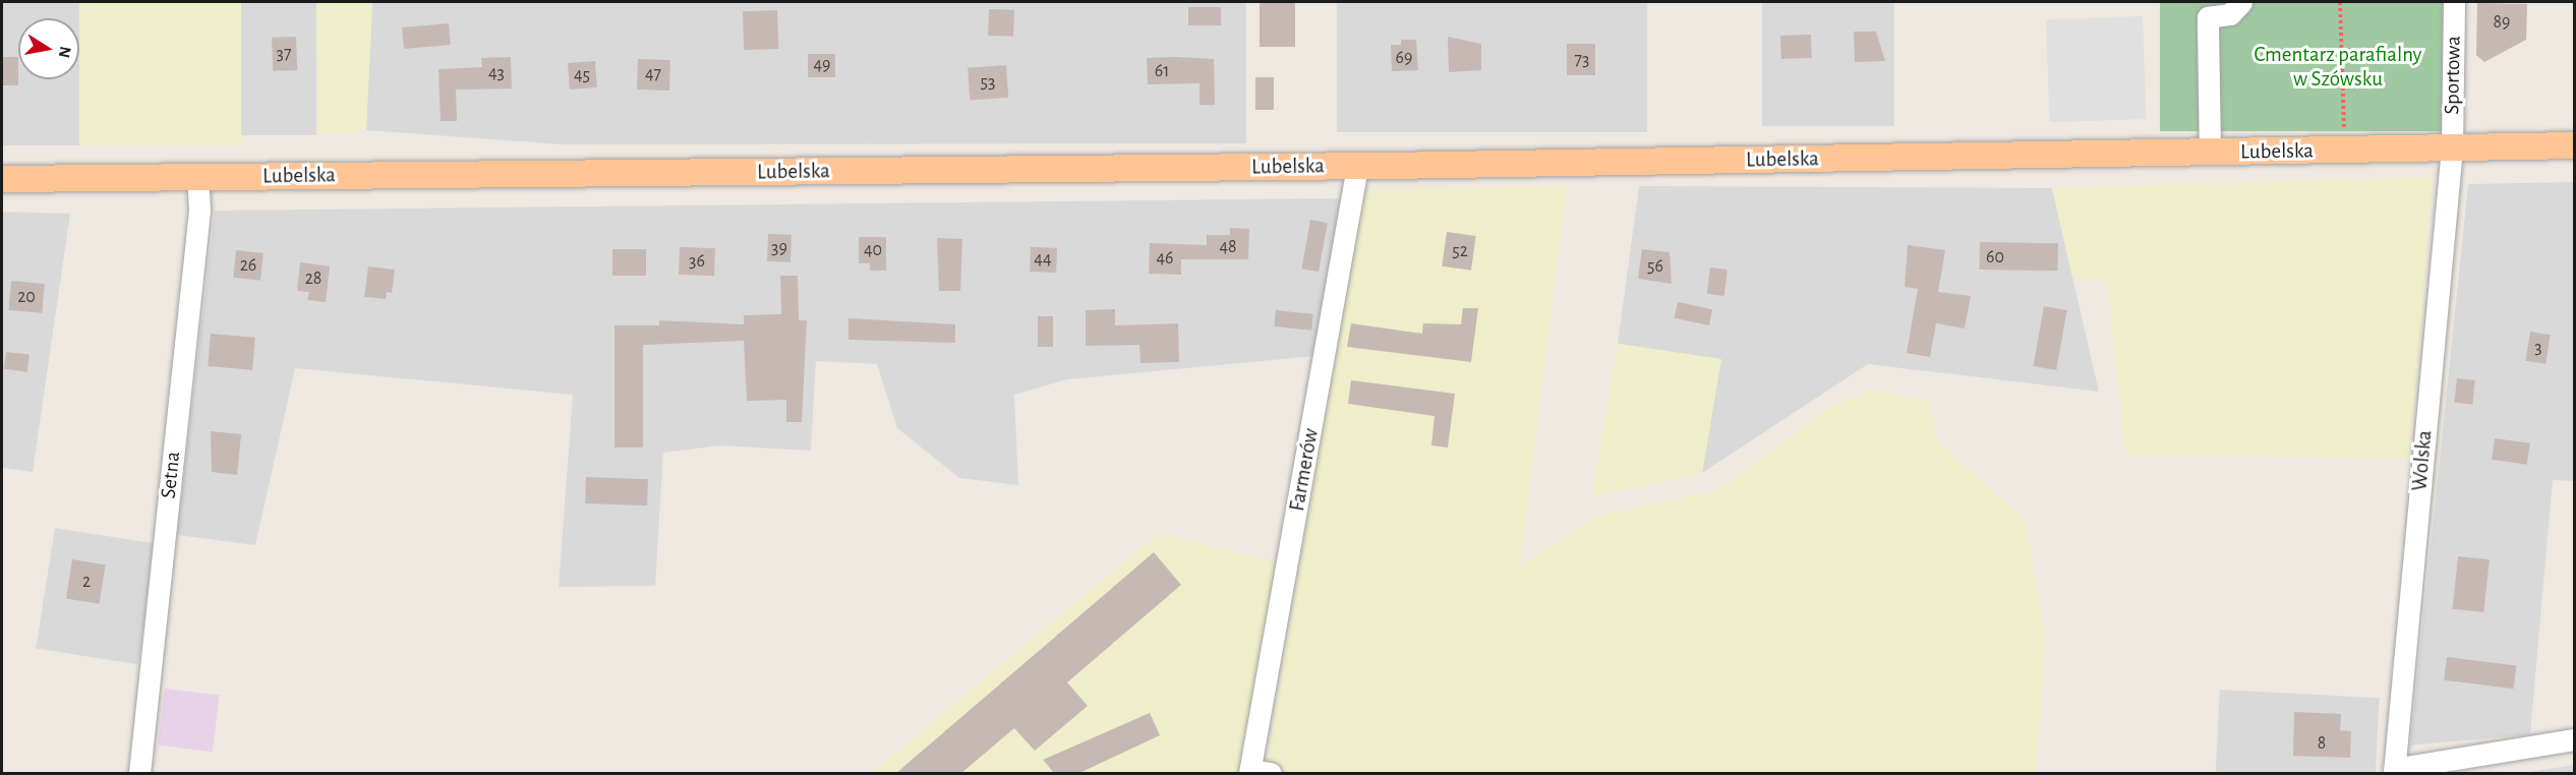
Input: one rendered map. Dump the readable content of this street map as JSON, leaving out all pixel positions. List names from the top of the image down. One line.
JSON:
{"streets":{"main road":["Lubelska"],"street":["Sportowa","Wolska","Farmerów","Setna"]},"crossings":[["Sportowa","Lubelska"],["Sportowa","Wolska"],["Lubelska","Wolska"],["Lubelska","Farmerów"],["Lubelska","Setna"]],"parks":["Cmentarz parafialny w Szówsku"],"house_numbers":["89","37","69","73","49","61","43","47","45","53","48","39","40","52","60","46","44","36","26","56","28","20","3","2","8"],"north":"right"}
